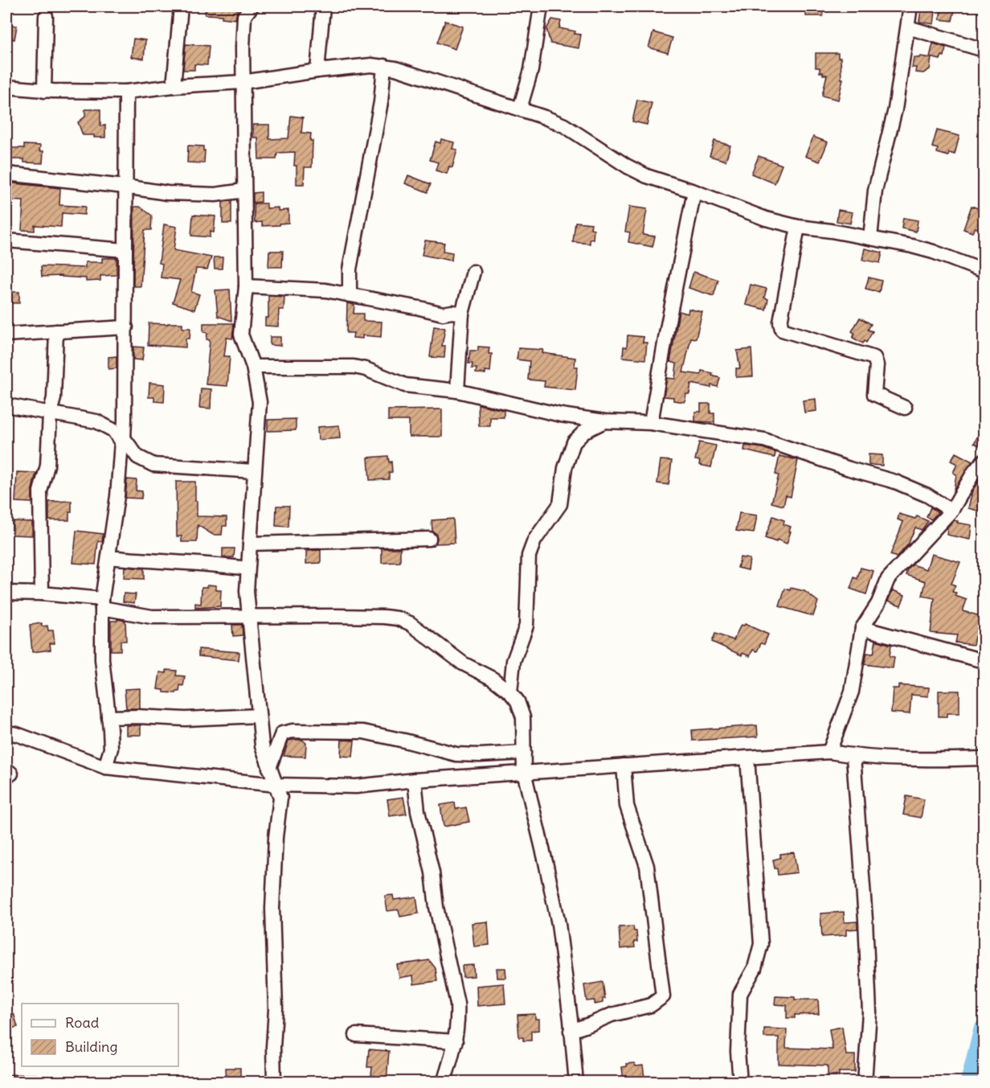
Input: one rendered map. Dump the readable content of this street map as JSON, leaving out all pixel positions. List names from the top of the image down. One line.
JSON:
{"legend":["Road","Building"]}
